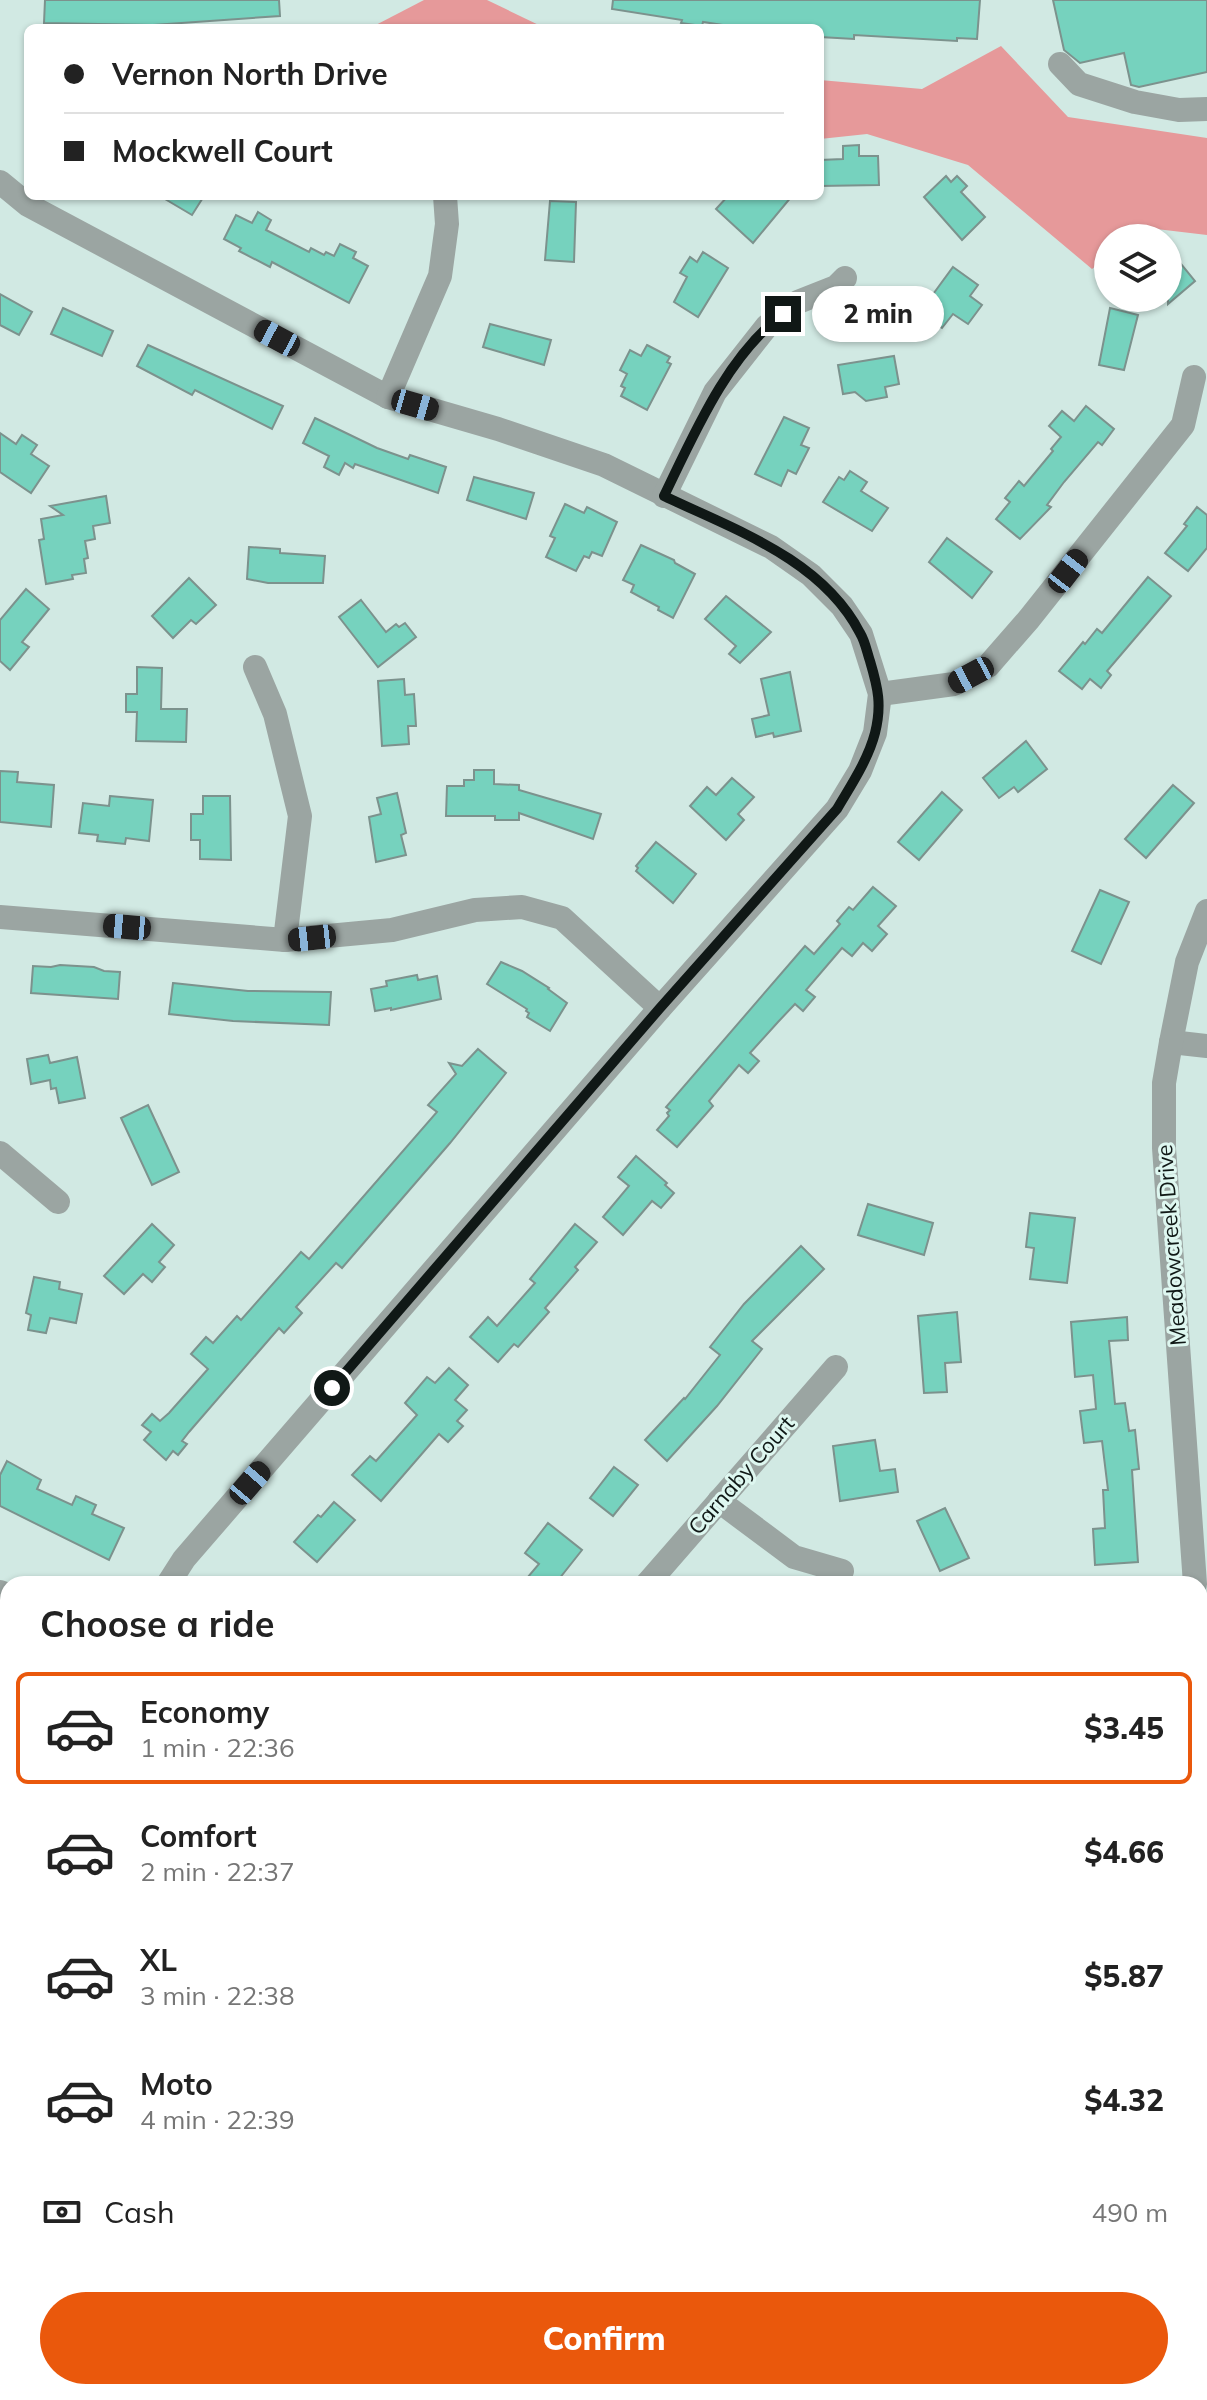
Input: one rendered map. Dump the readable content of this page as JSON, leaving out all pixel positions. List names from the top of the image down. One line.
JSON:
{"streets":{"street":["Meadowcreek Drive","Carnaby Court"]},"page":{"banner":["Vernon North Drive","Mockwell Court"],"bubble":"2 min","heading":"Choose a ride","list":[{"name":"Economy","note":"1 min · 22:36","value":"$3.45"},{"name":"Comfort","note":"2 min · 22:37","value":"$4.66"},{"name":"XL","note":"3 min · 22:38","value":"$5.87"},{"name":"Moto","note":"4 min · 22:39","value":"$4.32"}],"pay":["Cash","490 m"],"buttons":"Confirm"}}
